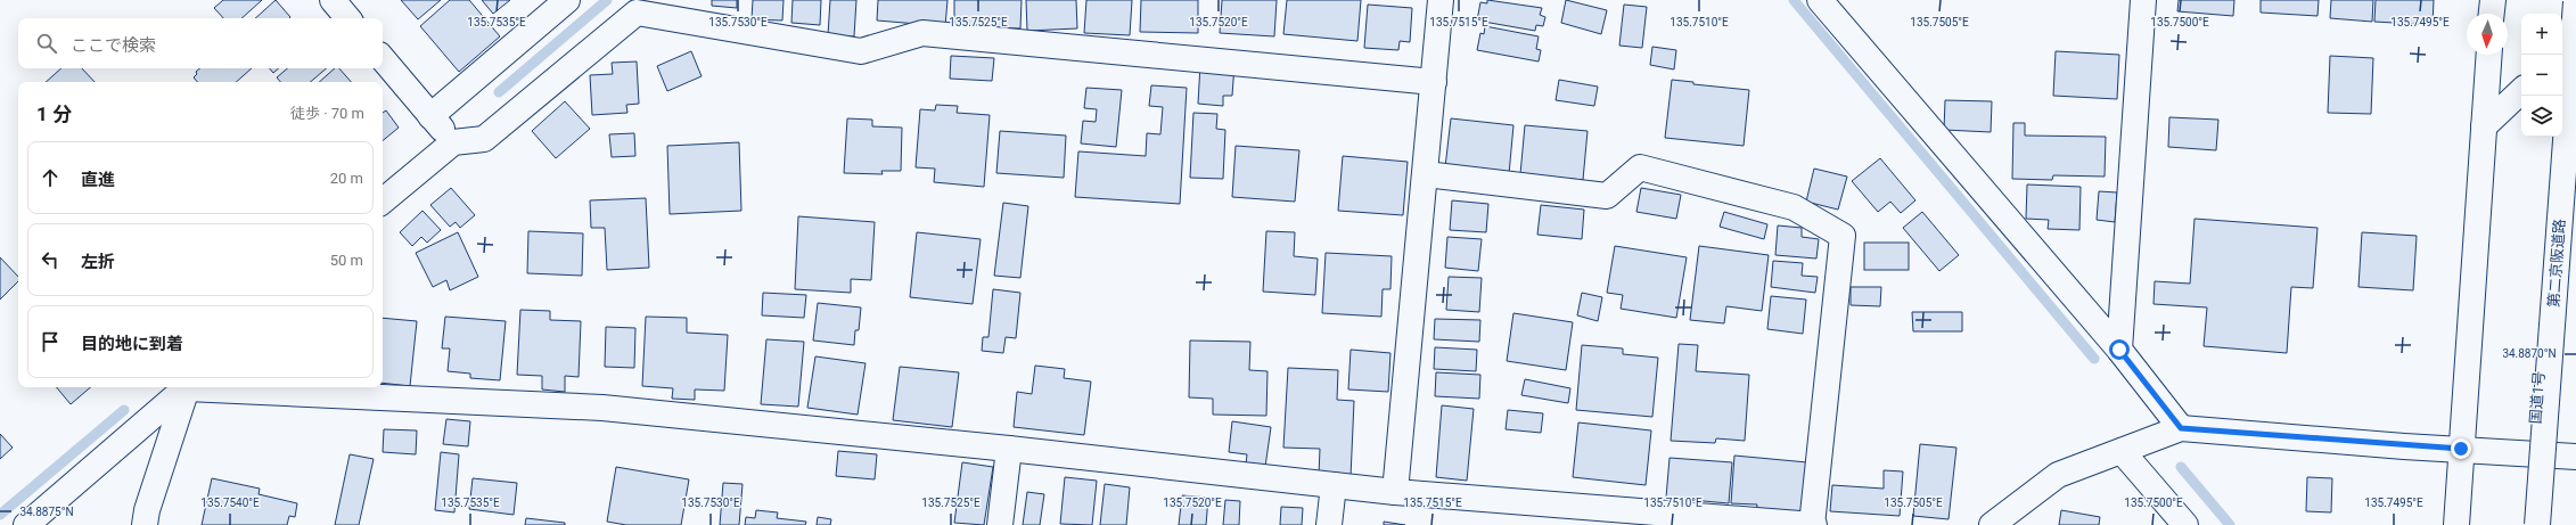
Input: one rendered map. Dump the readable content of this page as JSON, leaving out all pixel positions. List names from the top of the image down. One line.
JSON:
{"streets":{"main road":["第二京阪道路","国道1号"]},"north":"bottom","page":{"map_buttons":["+","−"],"search":"ここで検索","heading":["1 分","徒歩 · 70 m"],"list":[["直進","20 m"],["左折","50 m"],"目的地に到着"]},"coordinates":["135.7535°E","135.7530°E","135.7525°E","135.7520°E","135.7515°E","135.7510°E","135.7505°E","135.7500°E","135.7495°E","34.8870°N","135.7540°E","34.8875°N"]}
